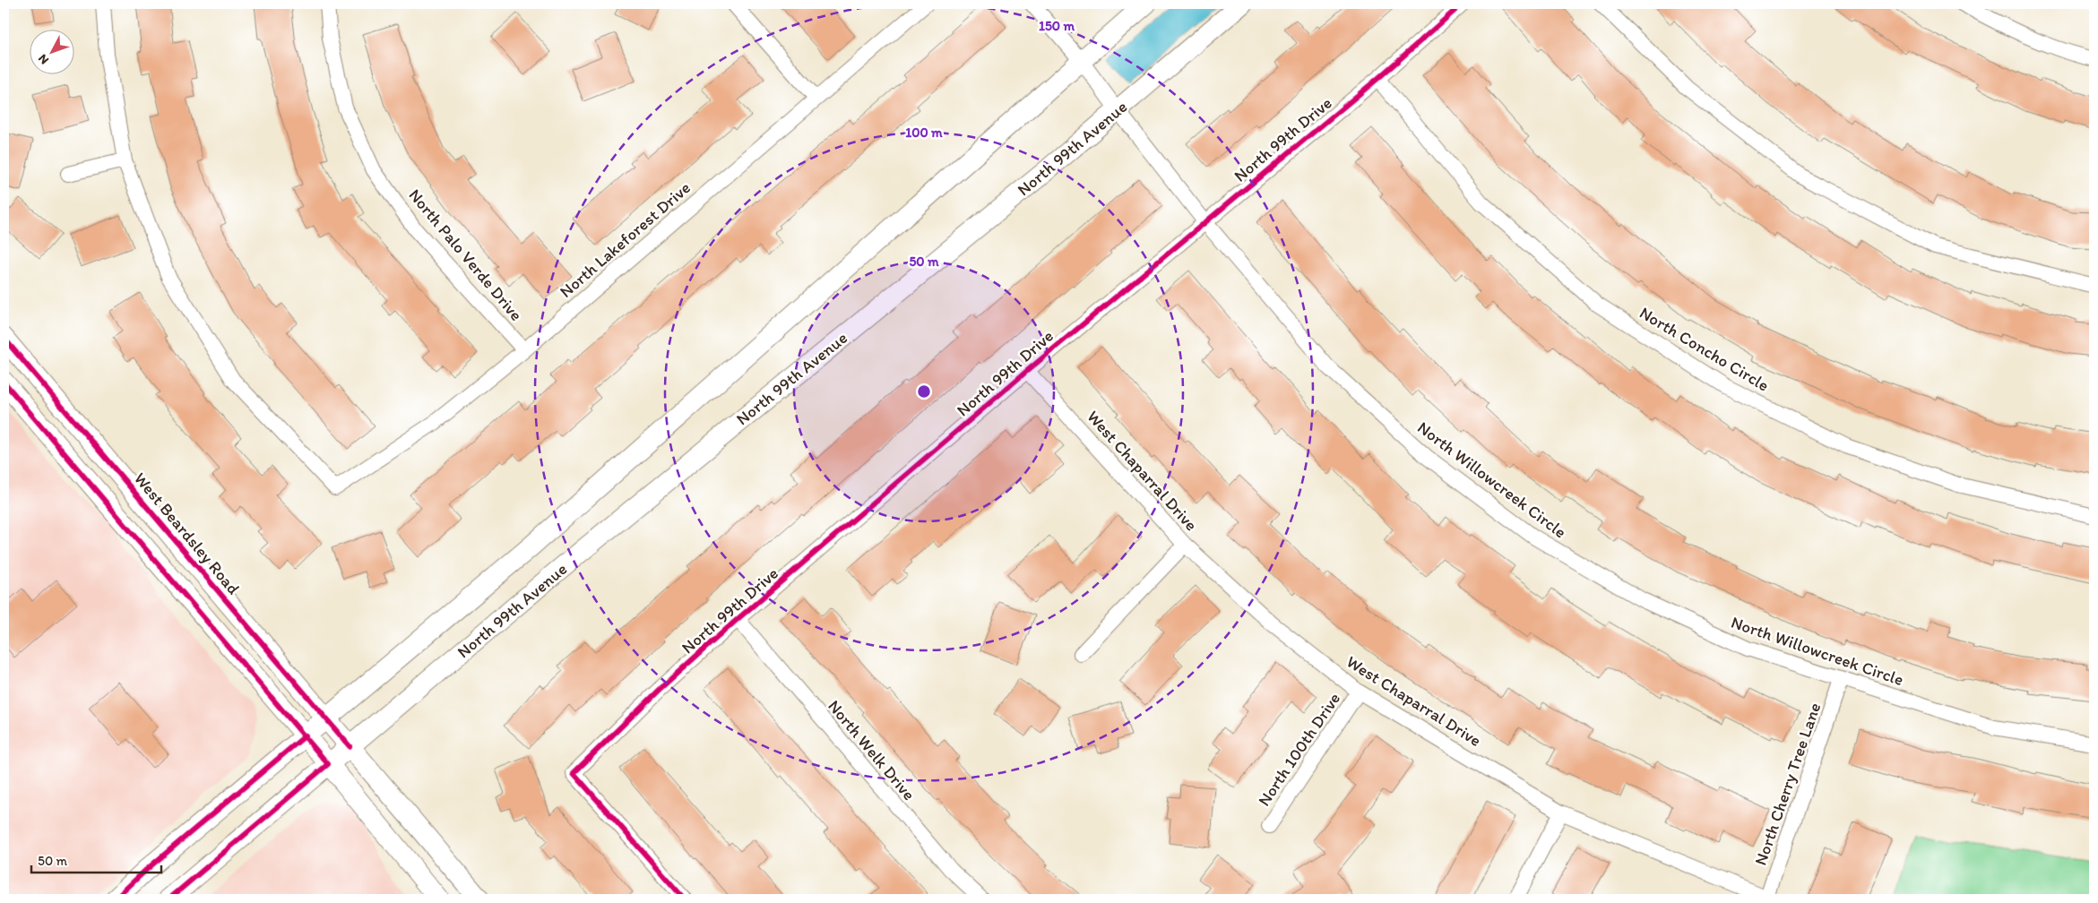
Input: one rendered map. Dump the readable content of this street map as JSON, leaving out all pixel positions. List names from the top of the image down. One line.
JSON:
{"streets":{"main road":["North 99th Avenue","West Beardsley Road"],"street":["North 99th Drive","North Lakeforest Drive","North Palo Verde Drive","North Concho Circle","West Chaparral Drive","North Willowcreek Circle","North 100th Drive","North Welk Drive","North Cherry Tree Lane"]},"crossings":[["North 99th Drive","North Concho Circle"],["North 99th Drive","West Chaparral Drive"],["North 99th Drive","North Willowcreek Circle"],["North 99th Drive","North Welk Drive"],["North 99th Avenue","North Willowcreek Circle"],["North 99th Avenue","West Beardsley Road"],["North Lakeforest Drive","North Palo Verde Drive"],["West Chaparral Drive","North 100th Drive"],["West Chaparral Drive","North Cherry Tree Lane"],["North Willowcreek Circle","North Cherry Tree Lane"]],"scale_bar":"50 m","north":"bottom left","rings":["150 m","100 m","50 m"]}
